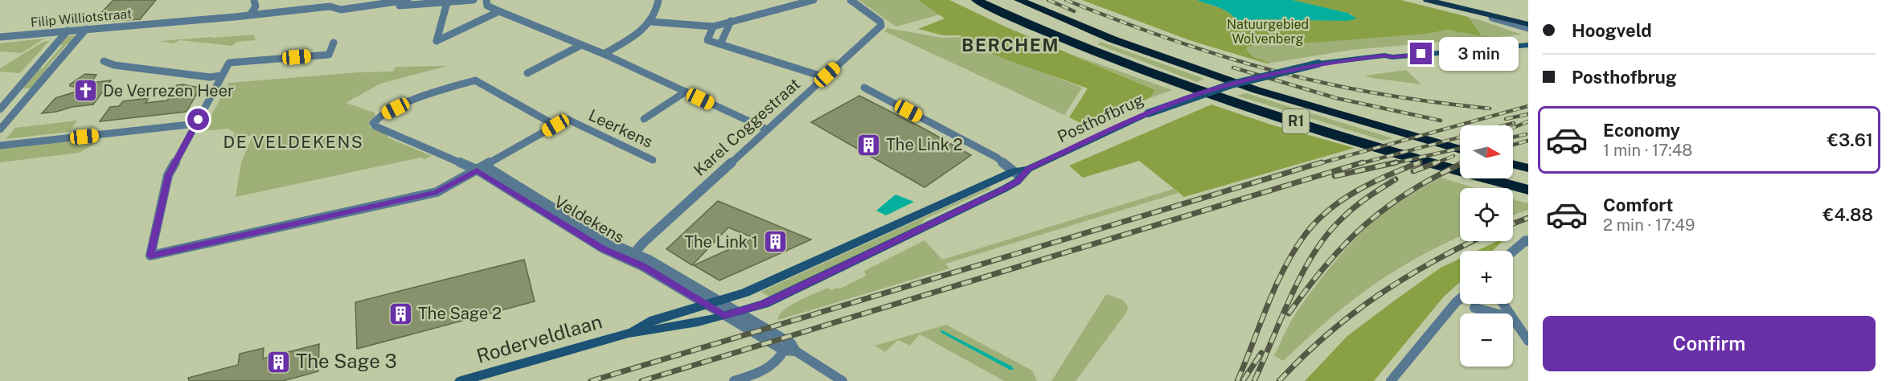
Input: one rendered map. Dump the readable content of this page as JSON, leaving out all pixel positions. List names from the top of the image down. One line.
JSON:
{"streets":{"highway":["R1"],"street":["Filip Williotstraat","Posthofbrug","Karel Coggestraat","Leerkens","Veldekens","Roderveldlaan"]},"crossings":[["Posthofbrug","Roderveldlaan"],["Karel Coggestraat","Veldekens"],["Leerkens","Veldekens"]],"districts":["BERCHEM","DE VELDEKENS"],"parks":["Natuurgebied Wolvenberg"],"places":{"church":["De Verrezen Heer"],"building":["The Link 2","The Link 1","The Sage 2","The Sage 3"]},"north":"right","page":{"banner":["Hoogveld","Posthofbrug"],"bubble":"3 min","list":[{"name":"Economy","note":"1 min · 17:48","value":"€3.61"},{"name":"Comfort","note":"2 min · 17:49","value":"€4.88"}],"map_buttons":["+","−"],"buttons":"Confirm"}}
